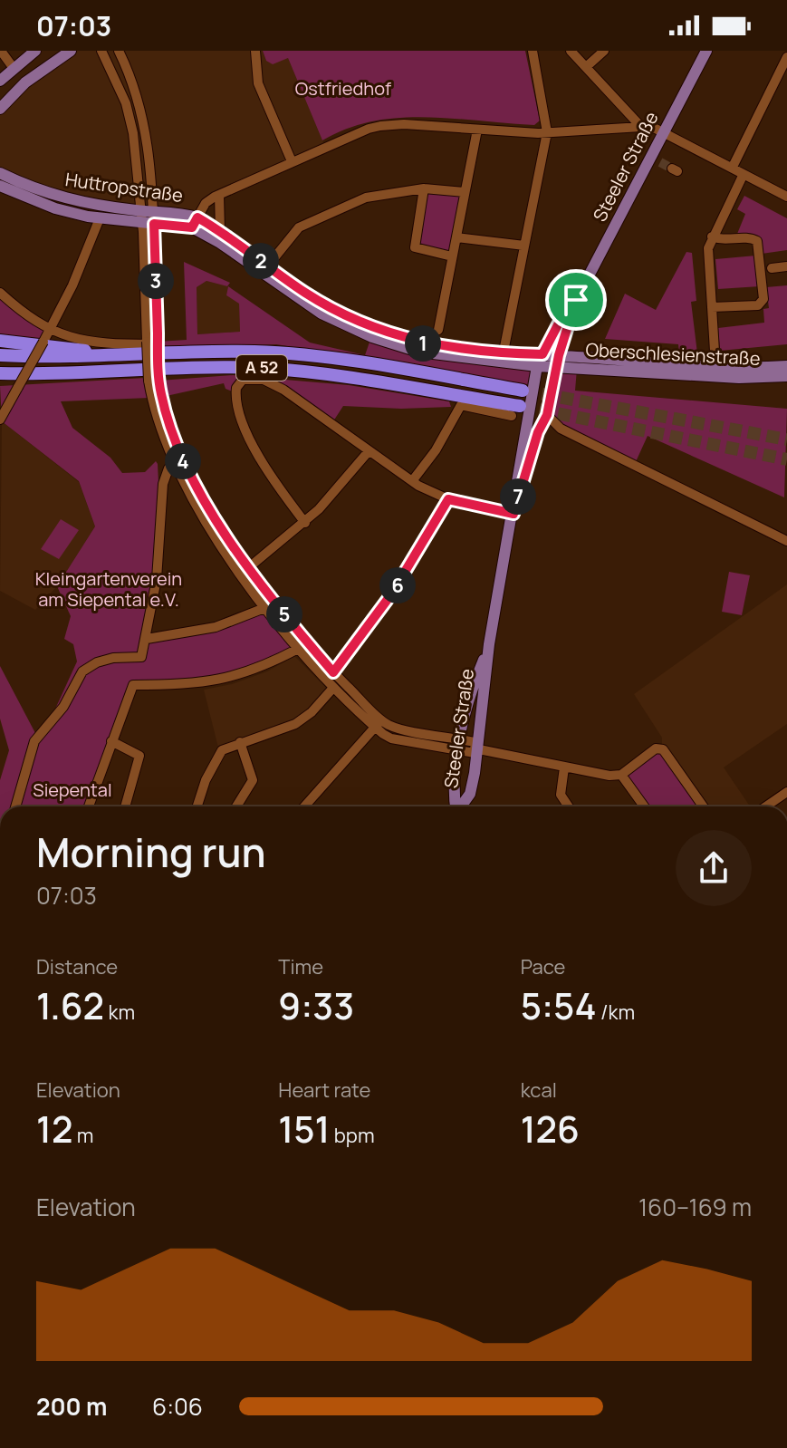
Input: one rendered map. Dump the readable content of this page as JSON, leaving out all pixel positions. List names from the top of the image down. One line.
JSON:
{"streets":{"highway":["A 52"],"main road":["Steeler Straße","Huttropstraße","Oberschlesienstraße"]},"crossings":[["Steeler Straße","Huttropstraße"],["Steeler Straße","Oberschlesienstraße"],["Huttropstraße","Oberschlesienstraße"]],"parks":["Ostfriedhof","Kleingartenverein am Siepental e.V.","Siepental"],"page":{"status":"07:03","pins":["2","3","1","4","7","6","5"],"heading":["Morning run","07:03"],"stats":[["Distance","1.62 km"],["Time","9:33"],["Pace","5:54 /km"],["Elevation","12 m"],["Heart rate","151 bpm"],["kcal","126"]],"chart":["Elevation","160–169 m"],"list":[{"name":"200 m","note":"6:06"}]}}
